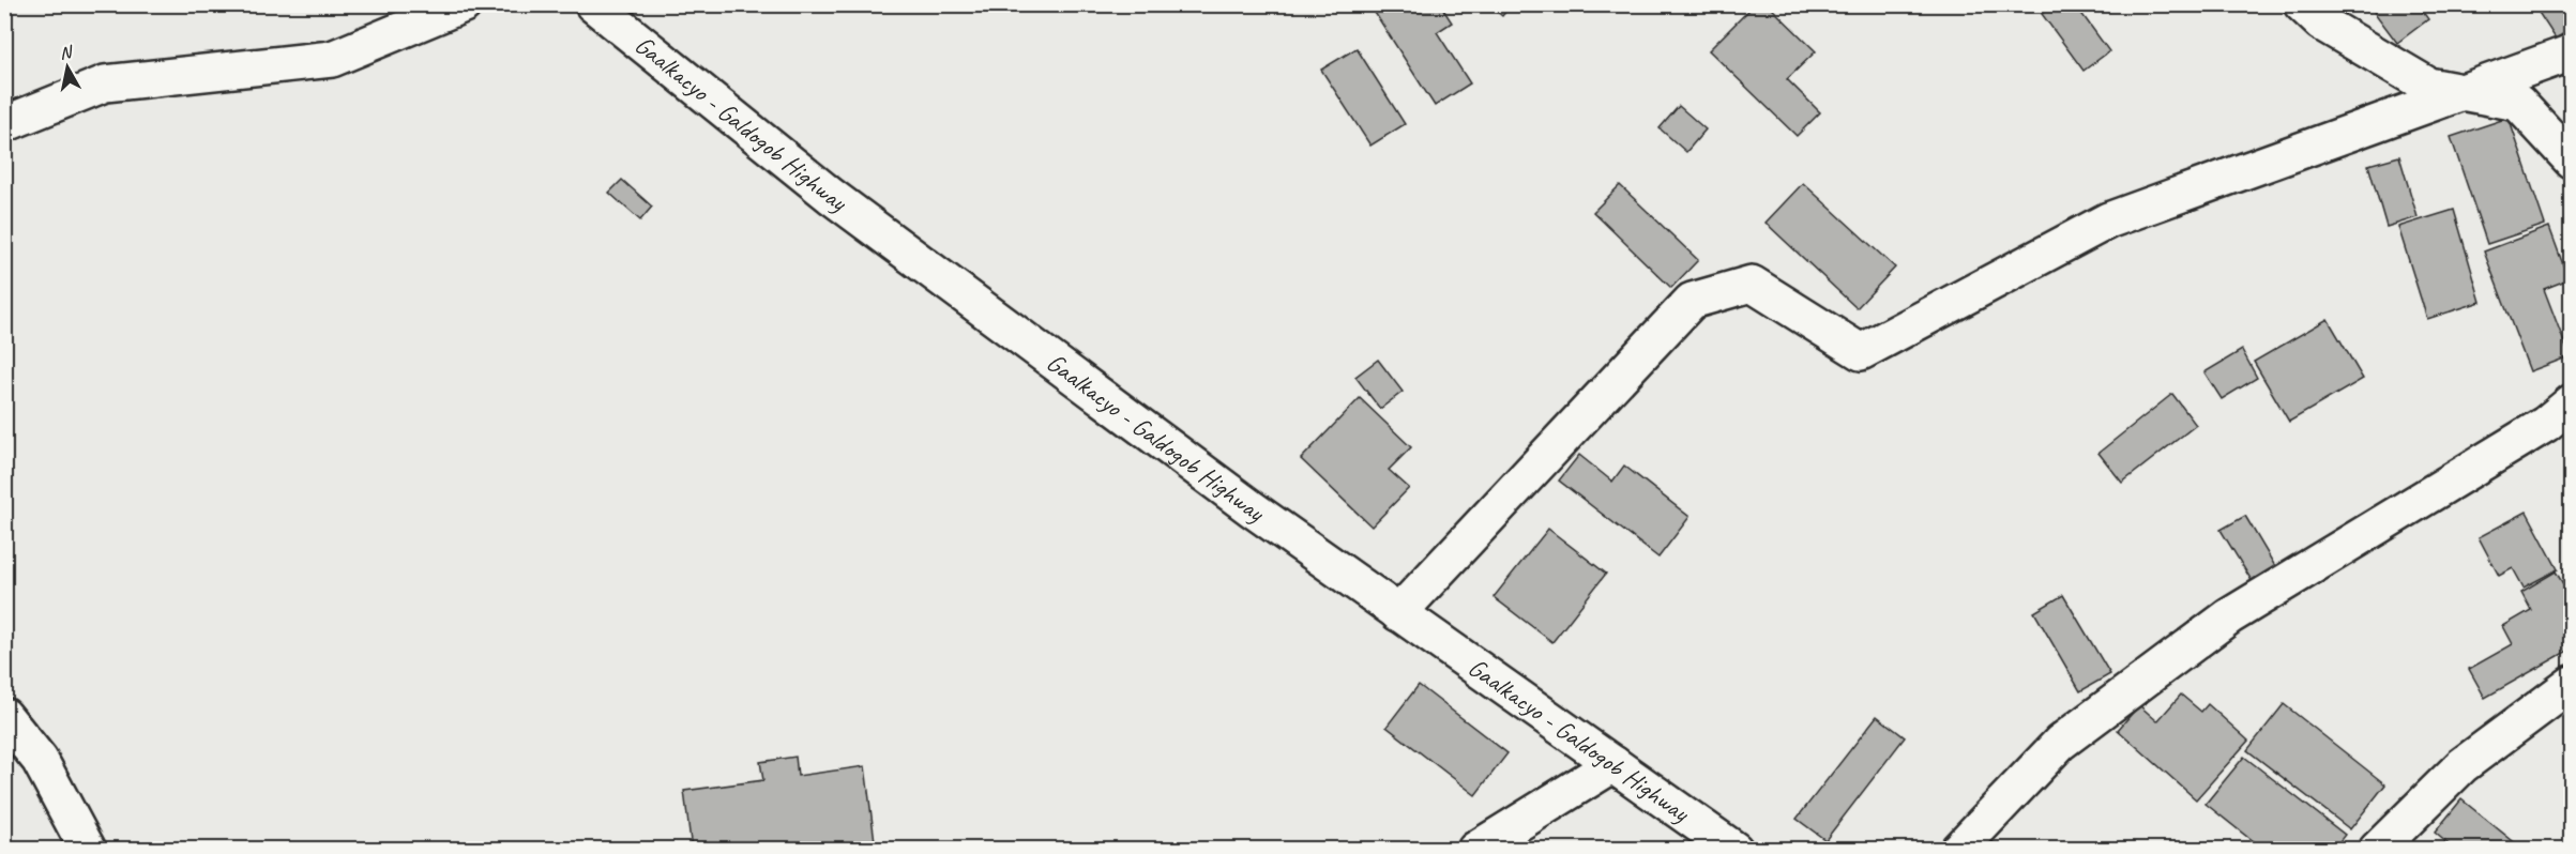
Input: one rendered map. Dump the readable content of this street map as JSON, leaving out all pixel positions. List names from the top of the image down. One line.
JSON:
{"streets":{"street":["Gaalkacyo - Galdogob Highway"]},"north":"top"}
